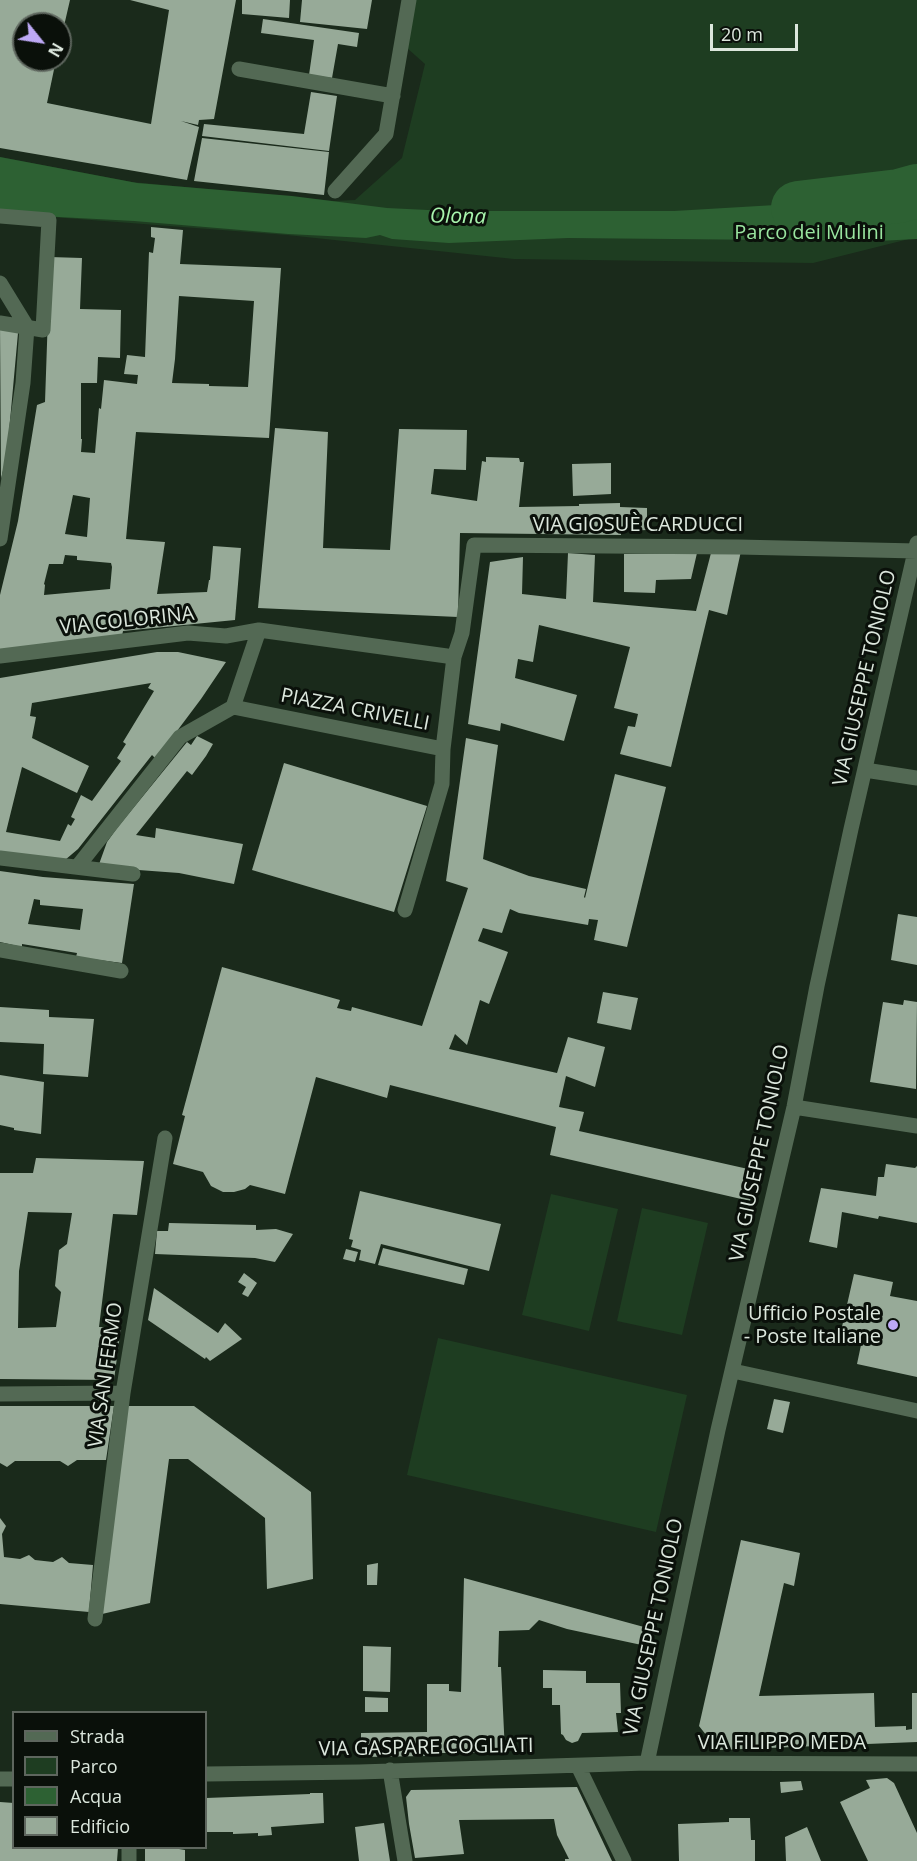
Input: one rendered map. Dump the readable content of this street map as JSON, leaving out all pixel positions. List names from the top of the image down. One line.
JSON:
{"streets":{"street":["VIA GIOSUÈ CARDUCCI","VIA COLORINA","VIA GIUSEPPE TONIOLO","PIAZZA CRIVELLI","VIA SAN FERMO","VIA FILIPPO MEDA","VIA GASPARE COGLIATI"]},"crossings":[["VIA GIOSUÈ CARDUCCI","VIA GIUSEPPE TONIOLO"],["VIA GIOSUÈ CARDUCCI","PIAZZA CRIVELLI"],["VIA GIUSEPPE TONIOLO","VIA FILIPPO MEDA"],["VIA GIUSEPPE TONIOLO","VIA GASPARE COGLIATI"],["VIA FILIPPO MEDA","VIA GASPARE COGLIATI"]],"water":["Olona"],"parks":["Parco dei Mulini"],"places":["Ufficio Postale - Poste Italiane"],"legend":["Strada","Parco","Acqua","Edificio"],"scale_bar":"20 m","north":"bottom right"}
